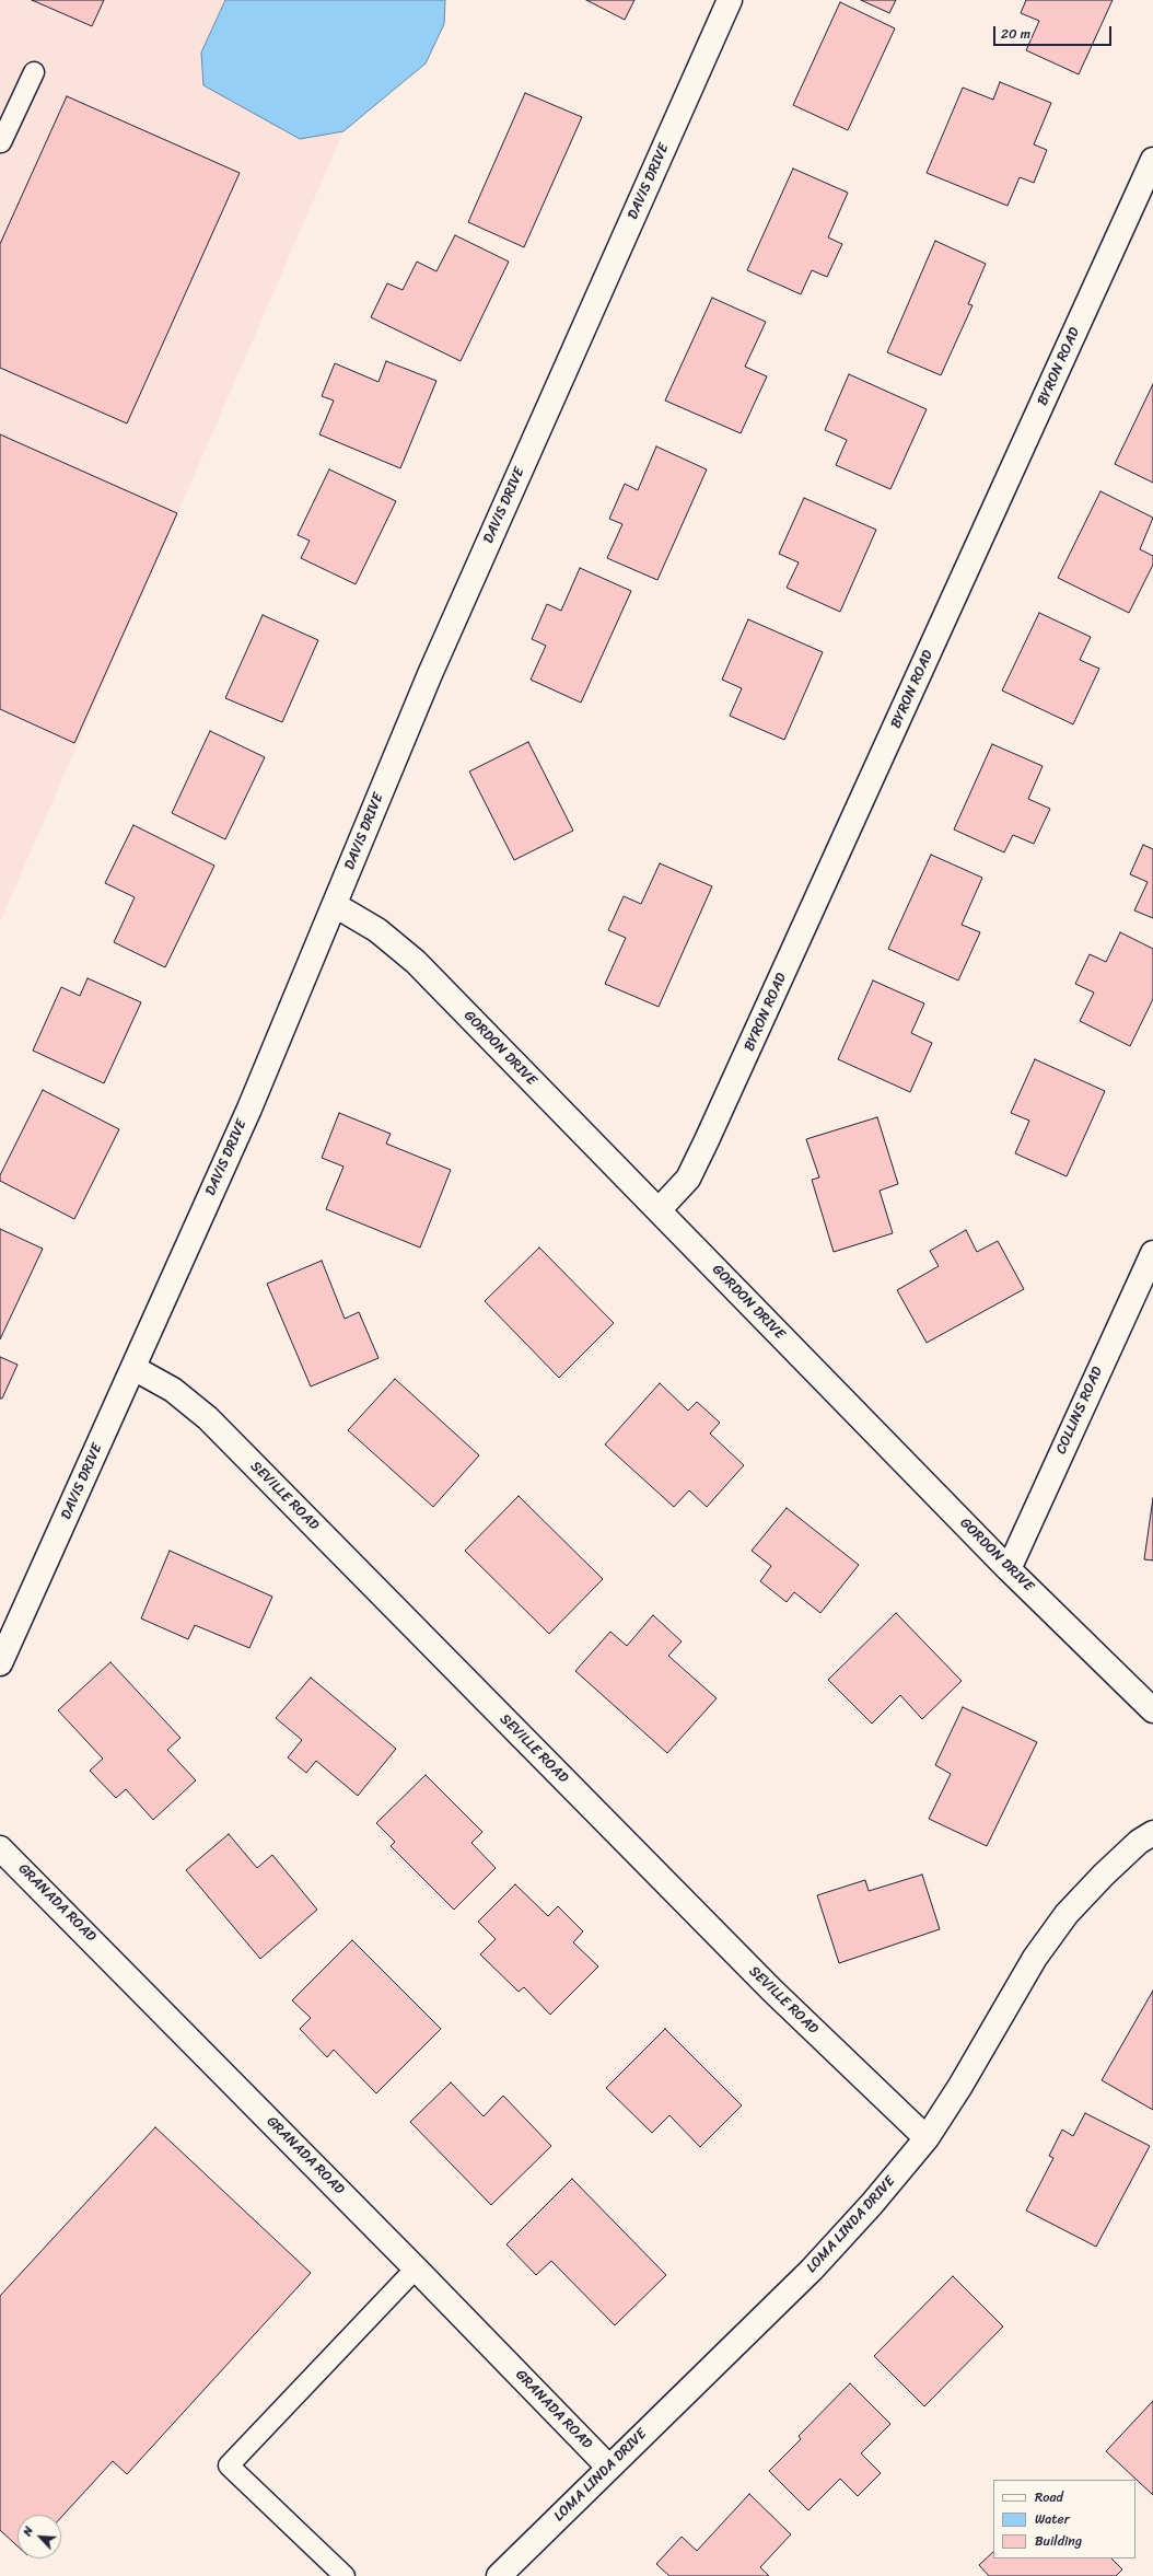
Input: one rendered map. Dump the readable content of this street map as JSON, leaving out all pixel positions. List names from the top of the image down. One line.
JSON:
{"streets":{"street":["DAVIS DRIVE","BYRON ROAD","GORDON DRIVE","COLLINS ROAD","SEVILLE ROAD","GRANADA ROAD","LOMA LINDA DRIVE"]},"crossings":[["DAVIS DRIVE","GORDON DRIVE"],["DAVIS DRIVE","SEVILLE ROAD"],["BYRON ROAD","GORDON DRIVE"],["GORDON DRIVE","COLLINS ROAD"],["SEVILLE ROAD","LOMA LINDA DRIVE"],["GRANADA ROAD","LOMA LINDA DRIVE"]],"legend":["Road","Water","Building"],"scale_bar":"20 m","north":"top left"}
